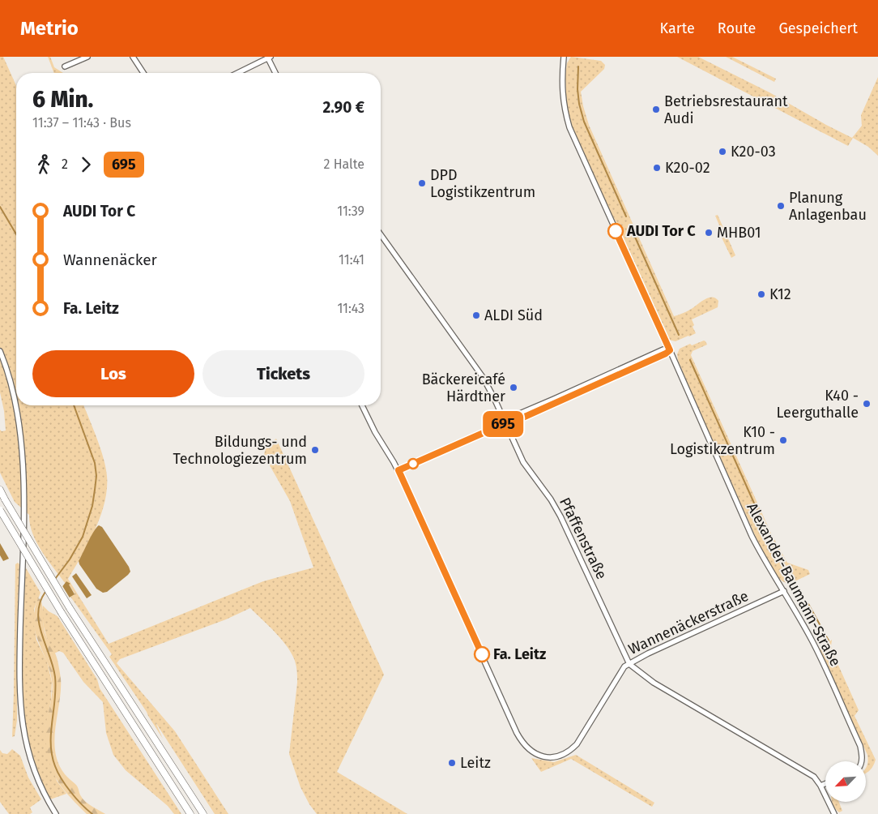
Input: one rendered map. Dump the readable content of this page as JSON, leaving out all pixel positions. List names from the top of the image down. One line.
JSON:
{"streets":{"street":["Pfaffenstraße","Alexander-Baumann-Straße","Wannenäckerstraße"]},"crossings":[["Pfaffenstraße","Wannenäckerstraße"],["Alexander-Baumann-Straße","Wannenäckerstraße"]],"places":["Betriebsrestaurant Audi","K20-03","K20-02","DPD Logistikzentrum","Planung Anlagenbau","AUDI Tor C","MHB01","K12","ALDI Süd","Bäckereicafé Härdtner","K40 - Leerguthalle","K10 - Logistikzentrum","Bildungs- und Technologiezentrum","Fa. Leitz","Leitz"],"lines":["bus line 695"],"north":"bottom left","page":{"header":"Metrio","nav":["Karte","Route","Gespeichert"],"on_map":"695","heading":["6 Min.","11:37 – 11:43 · Bus","2.90 €"],"legs":["2","695","2 Halte"],"list":[{"name":"AUDI Tor C","value":"11:39"},{"name":"Wannenäcker","value":"11:41"},{"name":"Fa. Leitz","value":"11:43"}],"buttons":["Los","Tickets"]}}
